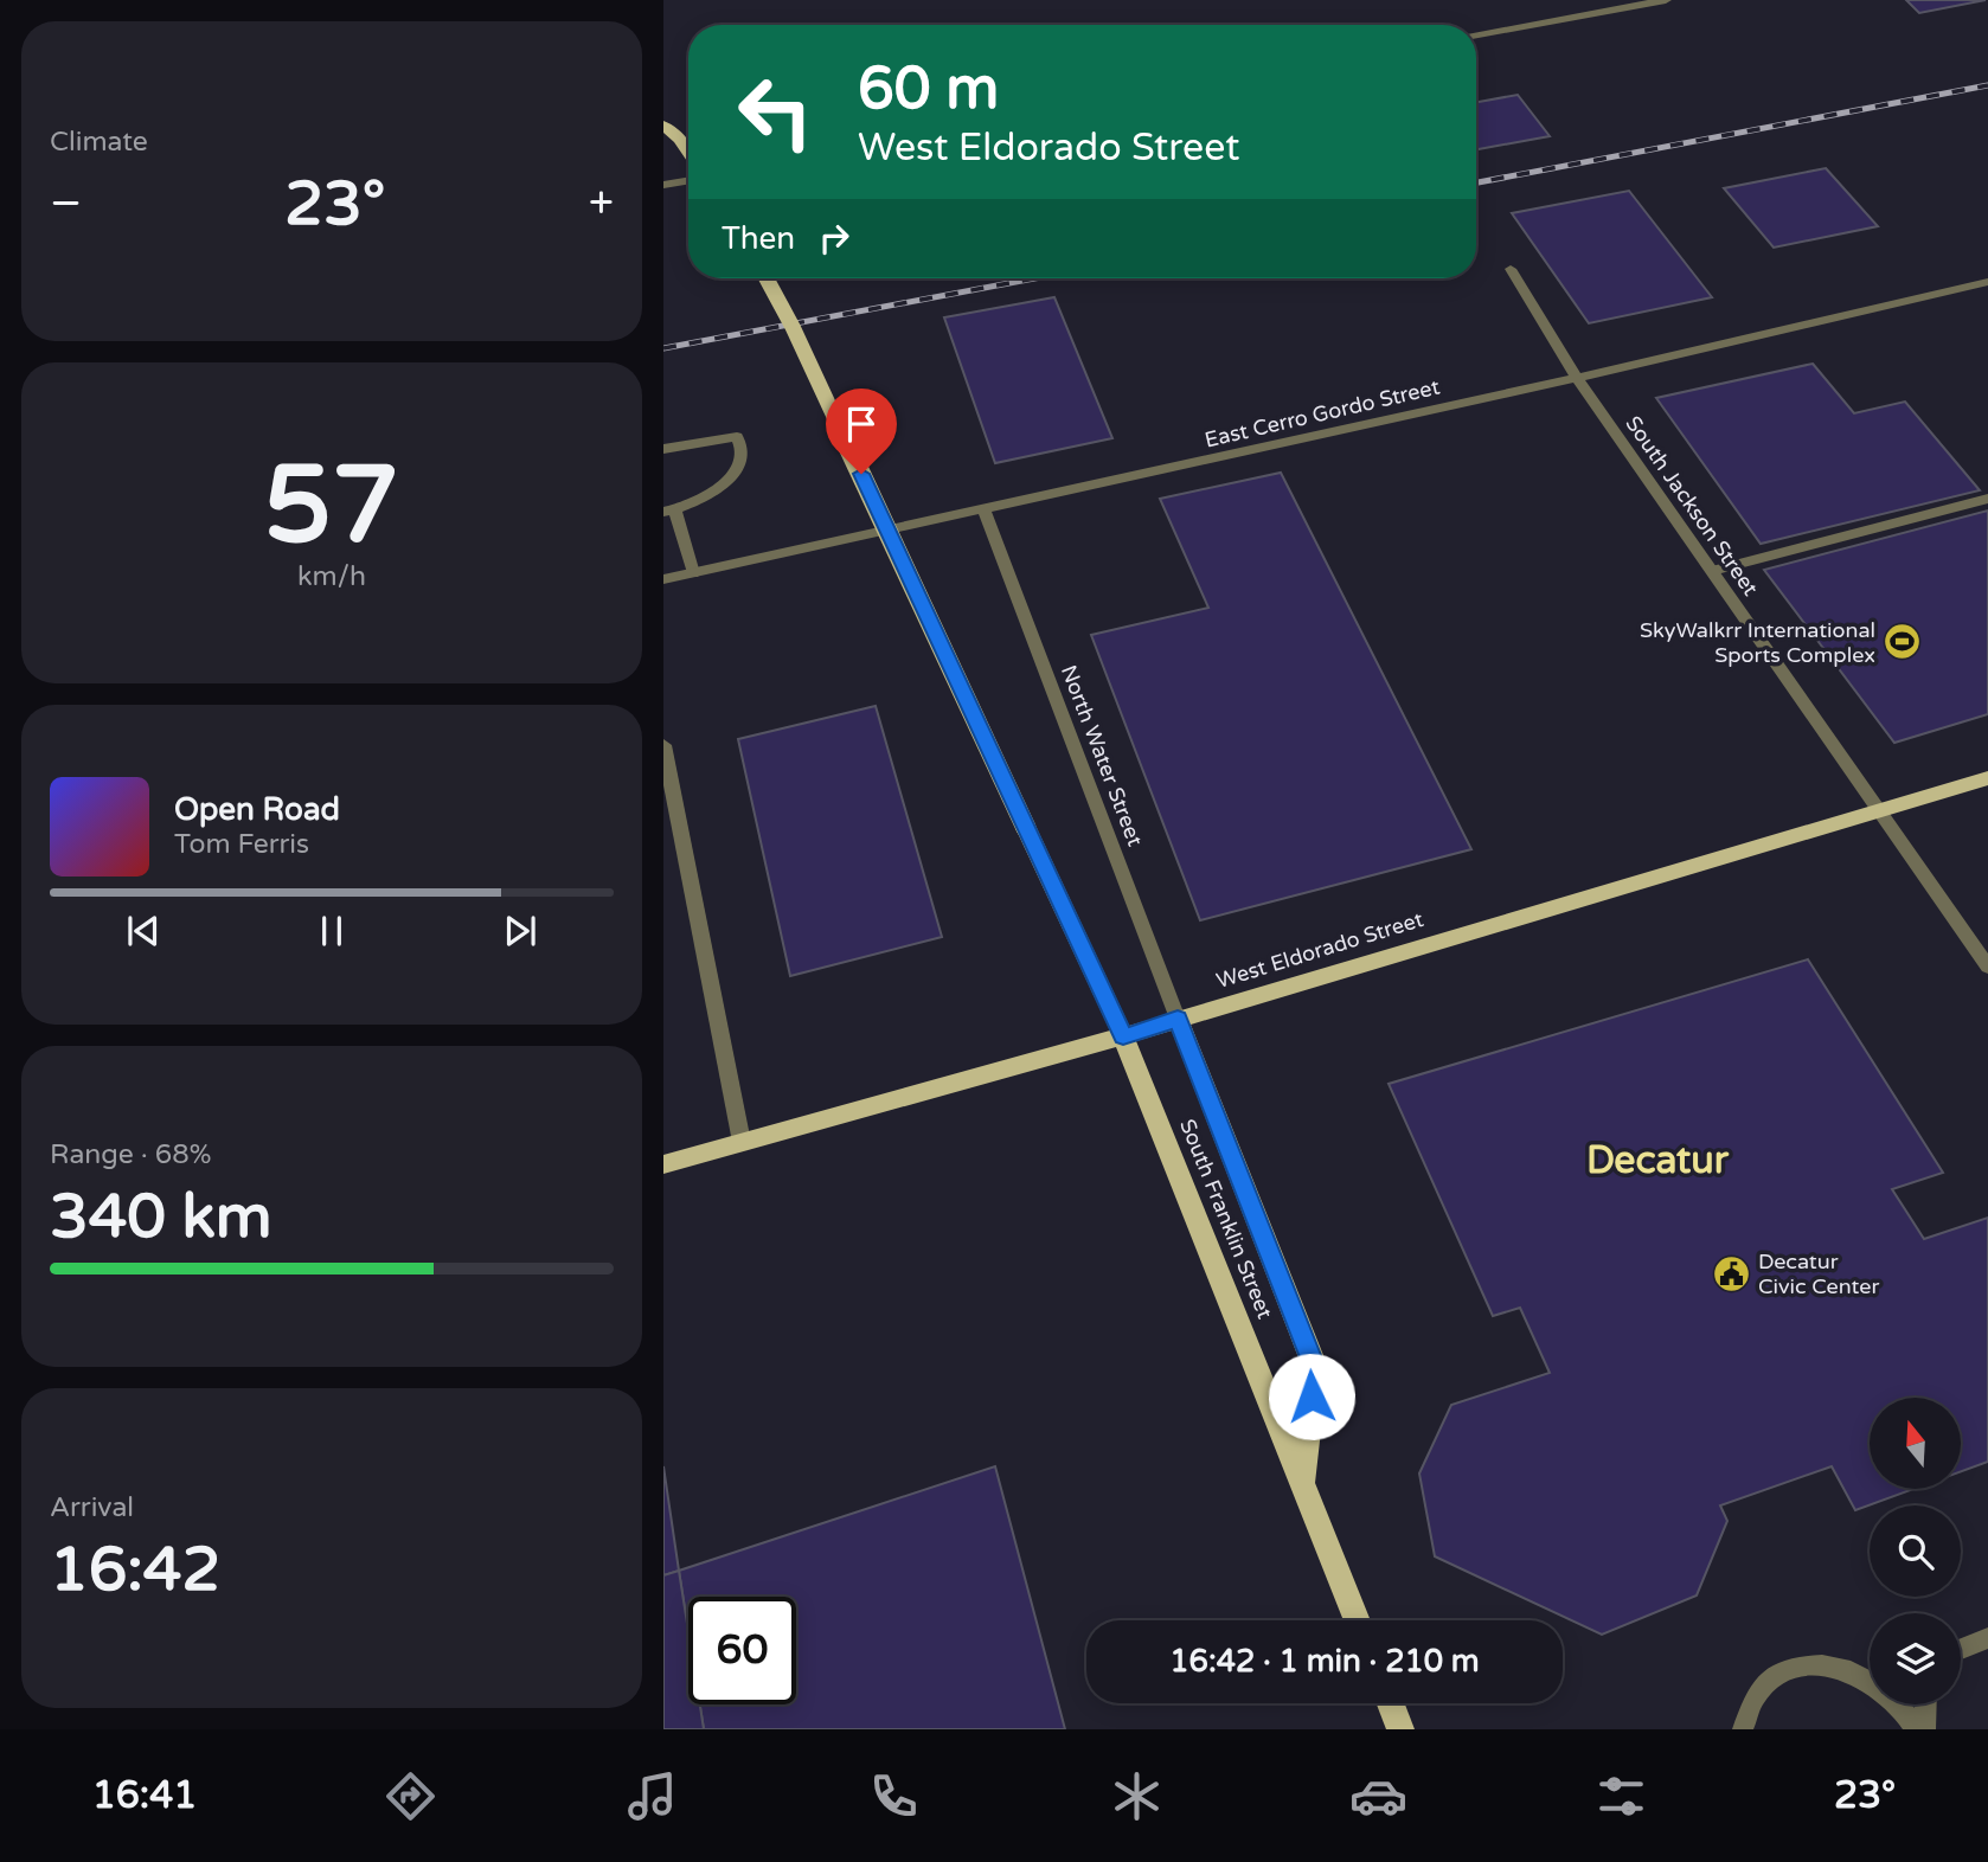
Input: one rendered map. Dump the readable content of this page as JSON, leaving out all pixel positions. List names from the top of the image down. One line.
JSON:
{"streets":{"main road":["West Eldorado Street","South Franklin Street"],"street":["East Cerro Gordo Street","South Jackson Street","North Water Street"]},"crossings":[["East Cerro Gordo Street","South Jackson Street"],["East Cerro Gordo Street","North Water Street"],["South Jackson Street","West Eldorado Street"],["North Water Street","West Eldorado Street"],["West Eldorado Street","South Franklin Street"]],"districts":["Decatur"],"places":{"sports":["SkyWalkrr International Sports Complex"],"public building":["Decatur Civic Center"]},"north":"top","page":{"tile":["Climate",["57","km/h"],["Range · 68%","340 km"],["Arrival","16:42"]],"turn":["60 m","West Eldorado Street"],"heat":["−","23°","+"],"then":"Then","song":["Open Road","Tom Ferris"],"limit":"60","trip":"16:42 · 1 min · 210 m","tabs":["16:41","23°"]}}
